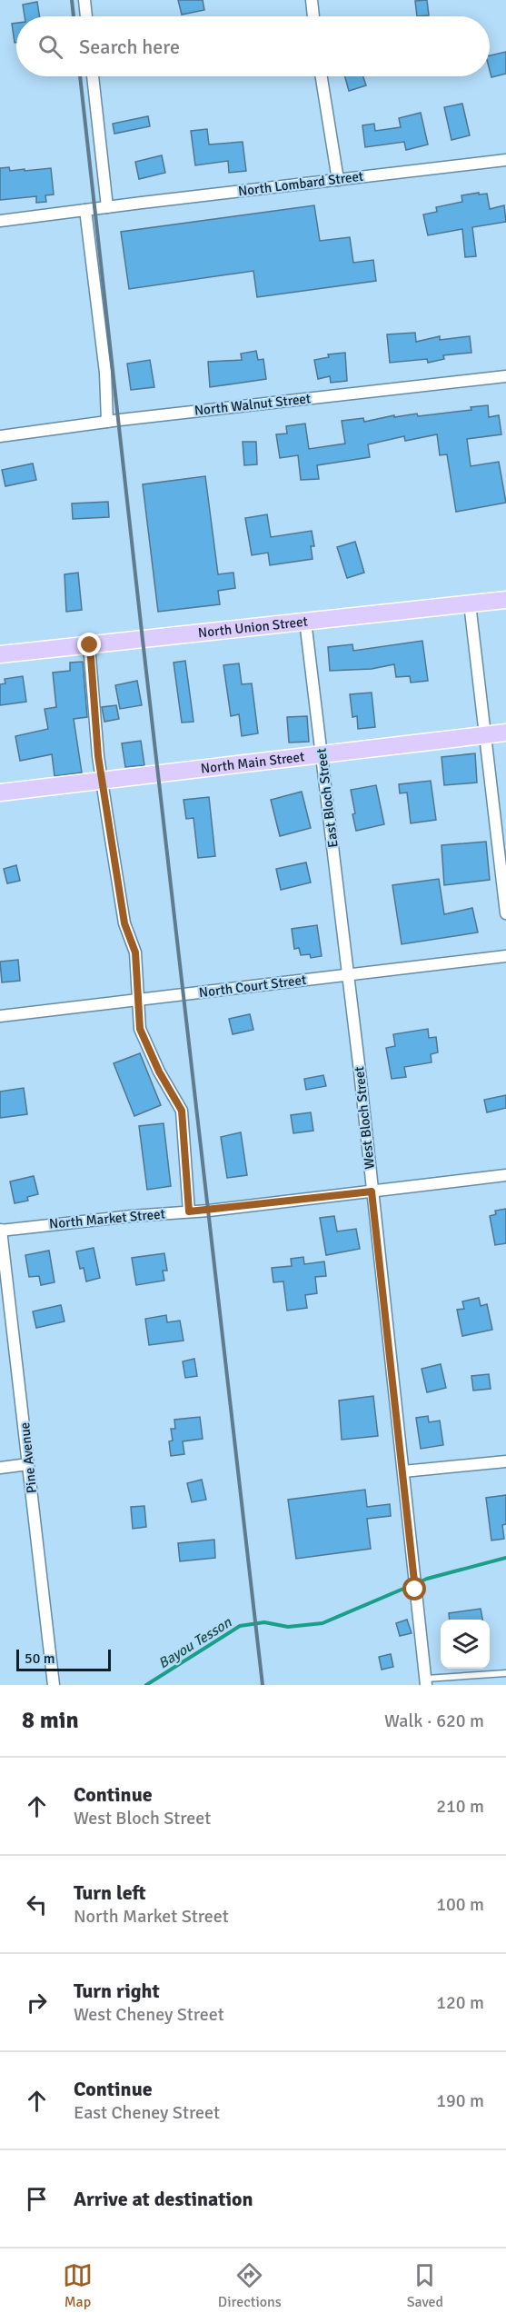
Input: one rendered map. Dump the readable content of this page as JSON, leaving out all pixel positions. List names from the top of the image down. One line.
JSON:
{"streets":{"main road":["North Union Street","North Main Street"],"street":["North Lombard Street","North Walnut Street","East Bloch Street","North Court Street","West Bloch Street","North Market Street","Pine Avenue"]},"crossings":[["North Union Street","East Bloch Street"],["North Main Street","East Bloch Street"],["East Bloch Street","North Court Street"],["East Bloch Street","West Bloch Street"],["North Court Street","West Bloch Street"],["West Bloch Street","North Market Street"],["North Market Street","Pine Avenue"]],"water":["Bayou Tesson"],"scale_bar":"50 m","page":{"search":"Search here","scale":"50 m","heading":["8 min","Walk · 620 m"],"list":[["Continue","West Bloch Street","210 m"],["Turn left","North Market Street","100 m"],["Turn right","West Cheney Street","120 m"],["Continue","East Cheney Street","190 m"],"Arrive at destination"],"nav":["Map","Directions","Saved"]}}
